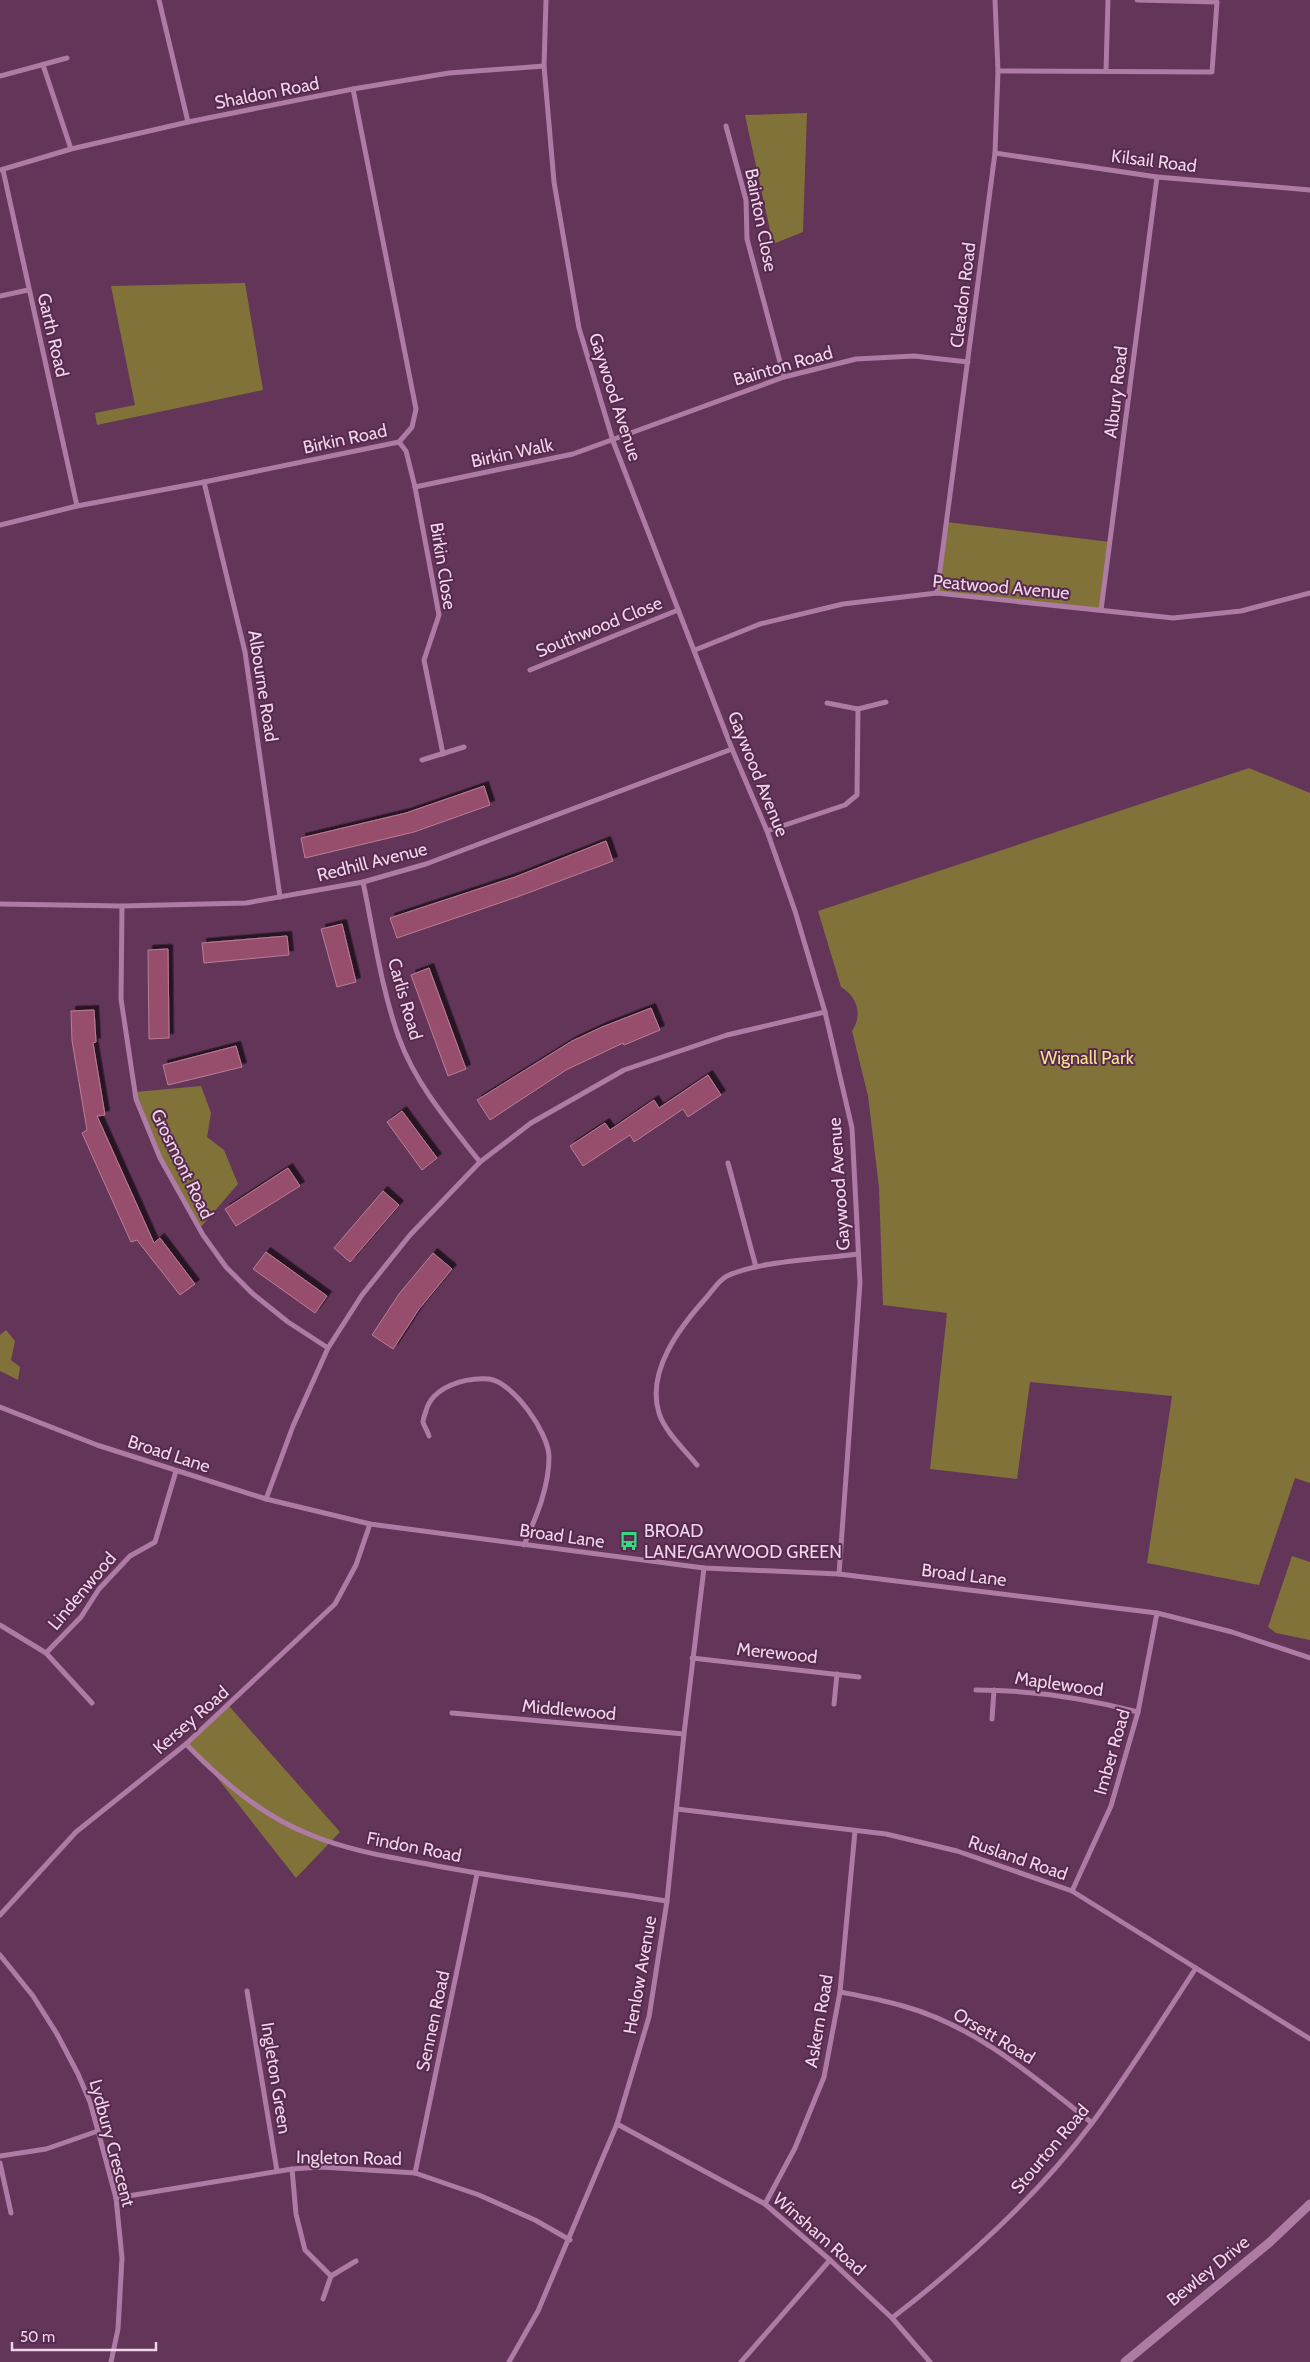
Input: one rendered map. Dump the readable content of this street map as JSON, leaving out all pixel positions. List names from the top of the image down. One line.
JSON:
{"streets":{"street":["Shaldon Road","Kilsail Road","Bainton Close","Cleadon Road","Garth Road","Bainton Road","Albury Road","Gaywood Avenue","Birkin Road","Birkin Walk","Birkin Close","Peatwood Avenue","Southwood Close","Albourne Road","Redhill Avenue","Carlis Road","Grosmont Road","Broad Lane","Lindenwood","Merewood","Maplewood","Middlewood","Kersey Road","Imber Road","Findon Road","Rusland Road","Henlow Avenue","Sennen Road","Askern Road","Orsett Road","Ingleton Green","Lydbury Crescent","Stourton Road","Ingleton Road","Winsham Road","Bewley Drive"]},"crossings":[["Shaldon Road","Garth Road"],["Shaldon Road","Gaywood Avenue"],["Shaldon Road","Birkin Road"],["Kilsail Road","Cleadon Road"],["Kilsail Road","Albury Road"],["Bainton Close","Bainton Road"],["Cleadon Road","Bainton Road"],["Cleadon Road","Peatwood Avenue"],["Garth Road","Birkin Road"],["Bainton Road","Gaywood Avenue"],["Bainton Road","Birkin Walk"],["Albury Road","Peatwood Avenue"],["Gaywood Avenue","Birkin Walk"],["Gaywood Avenue","Peatwood Avenue"],["Gaywood Avenue","Southwood Close"],["Gaywood Avenue","Redhill Avenue"],["Gaywood Avenue","Broad Lane"],["Birkin Road","Birkin Close"],["Birkin Road","Albourne Road"],["Birkin Walk","Birkin Close"],["Albourne Road","Redhill Avenue"],["Redhill Avenue","Carlis Road"],["Redhill Avenue","Grosmont Road"],["Broad Lane","Lindenwood"],["Broad Lane","Kersey Road"],["Broad Lane","Imber Road"],["Broad Lane","Henlow Avenue"],["Merewood","Henlow Avenue"],["Maplewood","Imber Road"],["Middlewood","Henlow Avenue"],["Kersey Road","Findon Road"],["Imber Road","Rusland Road"],["Findon Road","Henlow Avenue"],["Findon Road","Sennen Road"],["Rusland Road","Henlow Avenue"],["Rusland Road","Askern Road"],["Rusland Road","Stourton Road"],["Henlow Avenue","Ingleton Road"],["Henlow Avenue","Winsham Road"],["Sennen Road","Ingleton Road"],["Askern Road","Orsett Road"],["Askern Road","Winsham Road"],["Orsett Road","Stourton Road"],["Ingleton Green","Ingleton Road"],["Lydbury Crescent","Ingleton Road"],["Stourton Road","Winsham Road"]],"parks":["Wignall Park"],"places":{"bus stop":["BROAD LANE/GAYWOOD GREEN"]},"scale_bar":"50 m"}
